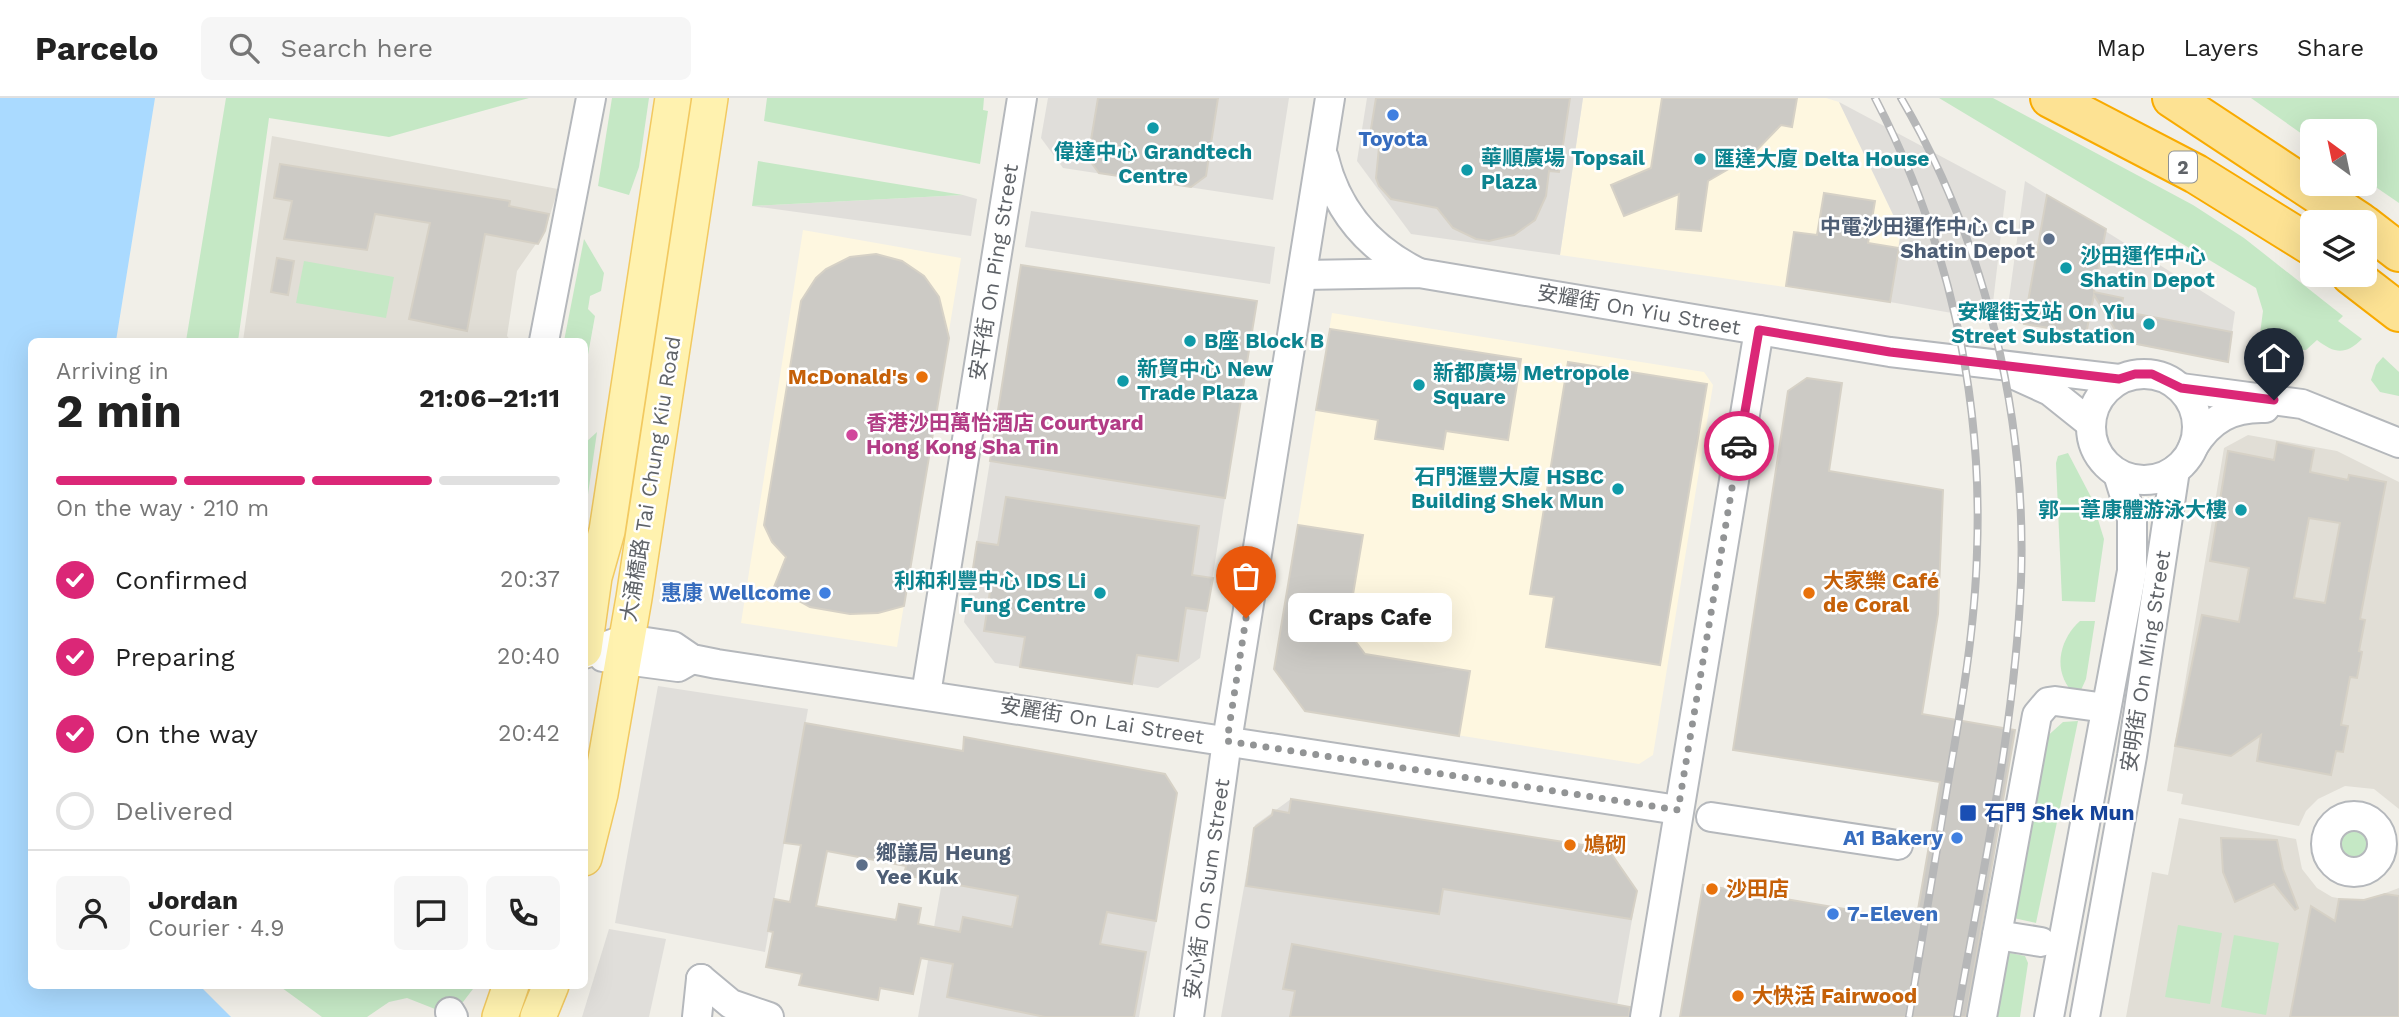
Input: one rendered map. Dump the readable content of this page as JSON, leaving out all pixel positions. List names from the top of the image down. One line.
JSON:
{"streets":{"highway":["2"],"main road":["大涌橋路 Tai Chung Kiu Road"],"street":["安平街 On Ping Street","安耀街 On Yiu Street","安明街 On Ming Street","安麗街 On Lai Street","安心街 On Sum Street"]},"crossings":[["安平街 On Ping Street","安麗街 On Lai Street"],["安耀街 On Yiu Street","安明街 On Ming Street"],["安耀街 On Yiu Street","安心街 On Sum Street"],["大涌橋路 Tai Chung Kiu Road","安麗街 On Lai Street"],["安麗街 On Lai Street","安心街 On Sum Street"]],"places":{"other":["Toyota","偉達中心 Grandtech Centre","匯達大廈 Delta House","華順廣場 Topsail Plaza","中電沙田運作中心 CLP Shatin Depot","沙田運作中心 Shatin Depot","安耀街支站 On Yiu Street Substation","B座 Block B","McDonald's","新貿中心 New Trade Plaza","新都廣場 Metropole Square","香港沙田萬怡酒店 Courtyard Hong Kong Sha Tin","石門滙豐大廈 HSBC Building Shek Mun","郭一葦康體游泳大樓","惠康 Wellcome","利和利豐中心 IDS Li Fung Centre","大家樂 Café de Coral","Craps Cafe","A1 Bakery","鳩砌","鄉議局 Heung Yee Kuk","沙田店","7-Eleven","大快活 Fairwood"],"transit":["石門 Shek Mun"]},"north":"top left","page":{"header":"Parcelo","search":"Search here","nav":["Map","Layers","Share"],"heading":["2 min","Arriving in","21:06–21:11"],"panel":["Jordan","Courier · 4.9"],"bar":"On the way · 210 m","list":[["Confirmed","20:37"],["Preparing","20:40"],["On the way","20:42"],"Delivered"],"bubble":"Craps Cafe"}}
